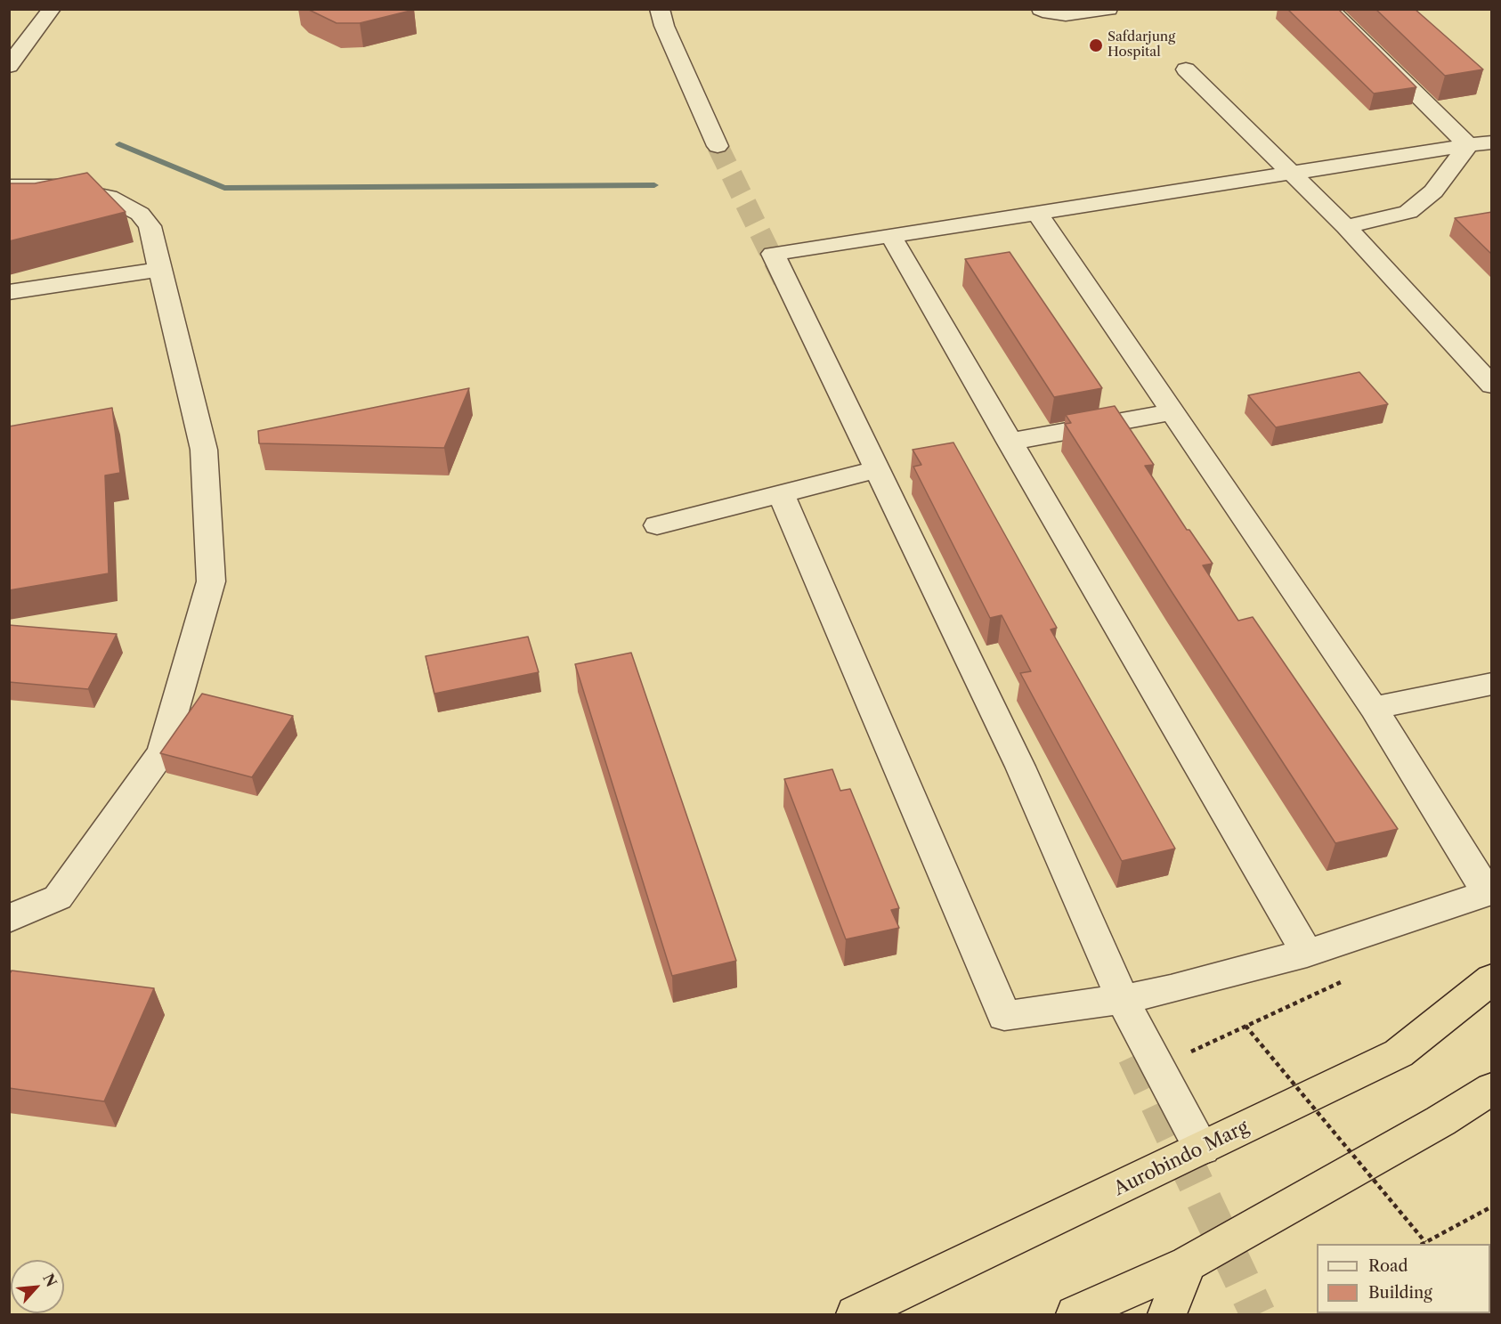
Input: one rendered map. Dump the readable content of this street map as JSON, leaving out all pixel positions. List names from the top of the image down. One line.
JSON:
{"streets":{"highway":["Aurobindo Marg"]},"places":["Safdarjung Hospital"],"legend":["Road","Building"],"north":"top right"}
